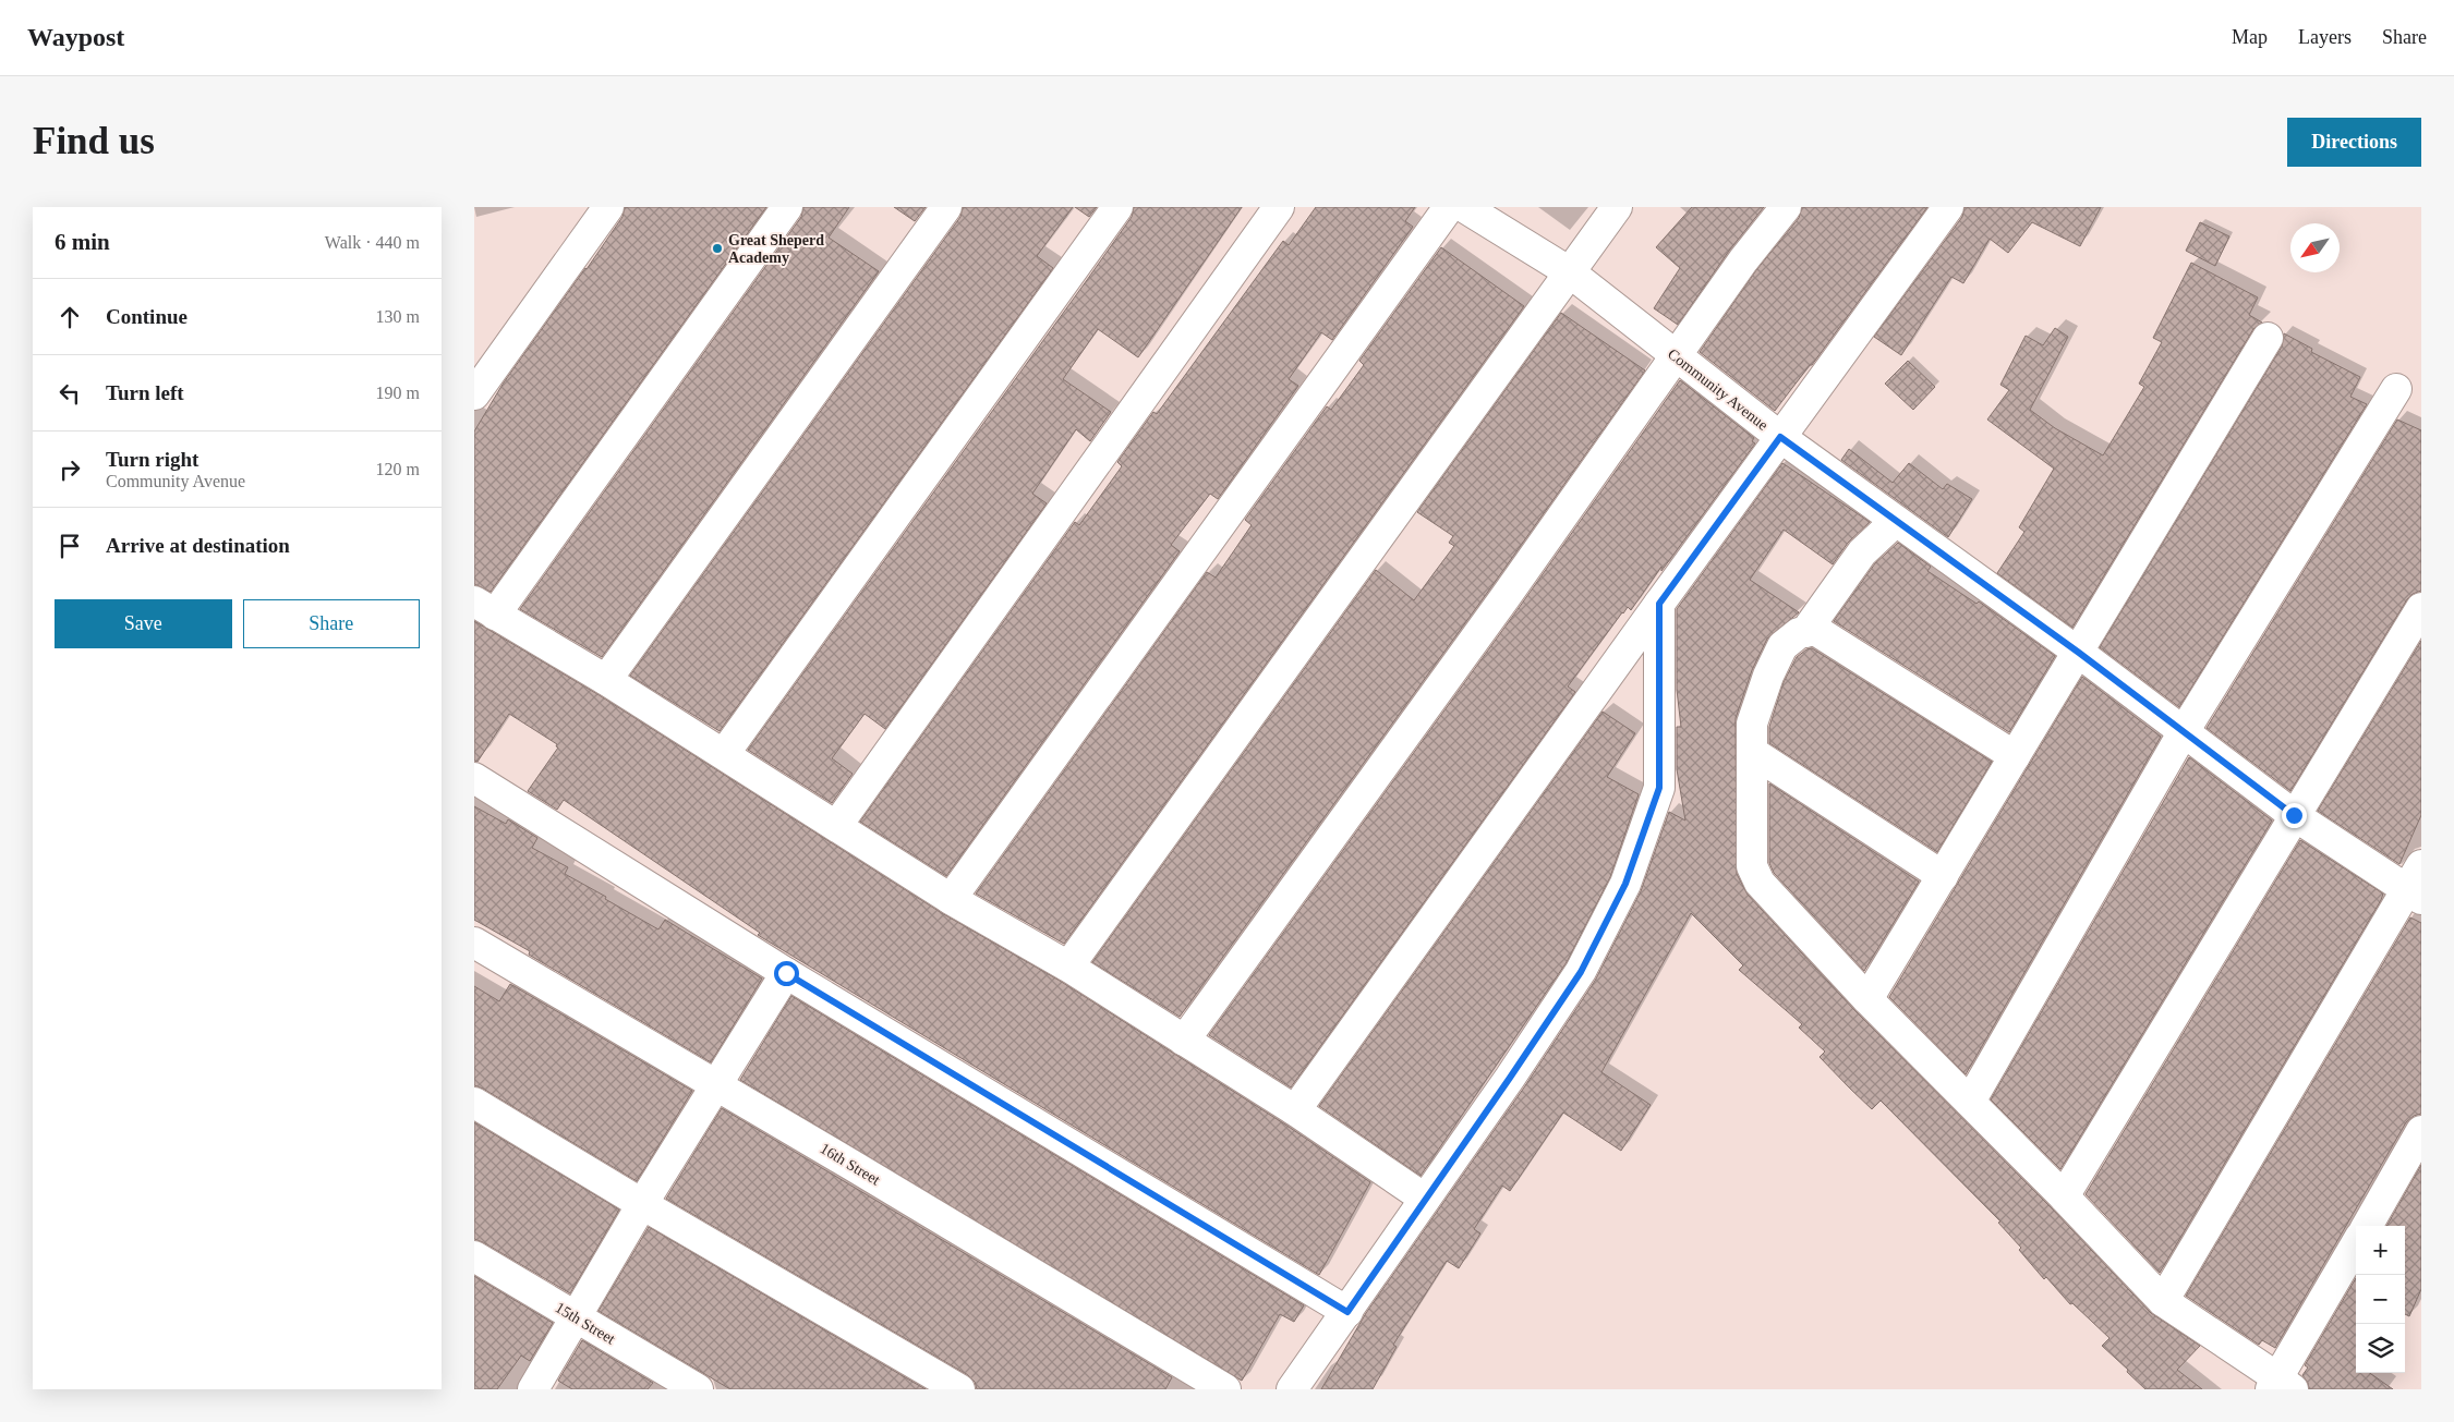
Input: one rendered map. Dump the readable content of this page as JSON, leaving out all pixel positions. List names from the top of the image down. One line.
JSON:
{"streets":{"street":["Community Avenue","16th Street","15th Street"]},"places":["Great Sheperd Academy"],"north":"bottom left","page":{"header":"Waypost","nav":["Map","Layers","Share"],"buttons":["Directions",["Save","Share"]],"title":"Find us","heading":["6 min","Walk · 440 m"],"list":[["Continue","130 m"],["Turn left","190 m"],["Turn right","Community Avenue","120 m"],"Arrive at destination"],"map_buttons":["+","−"]}}
